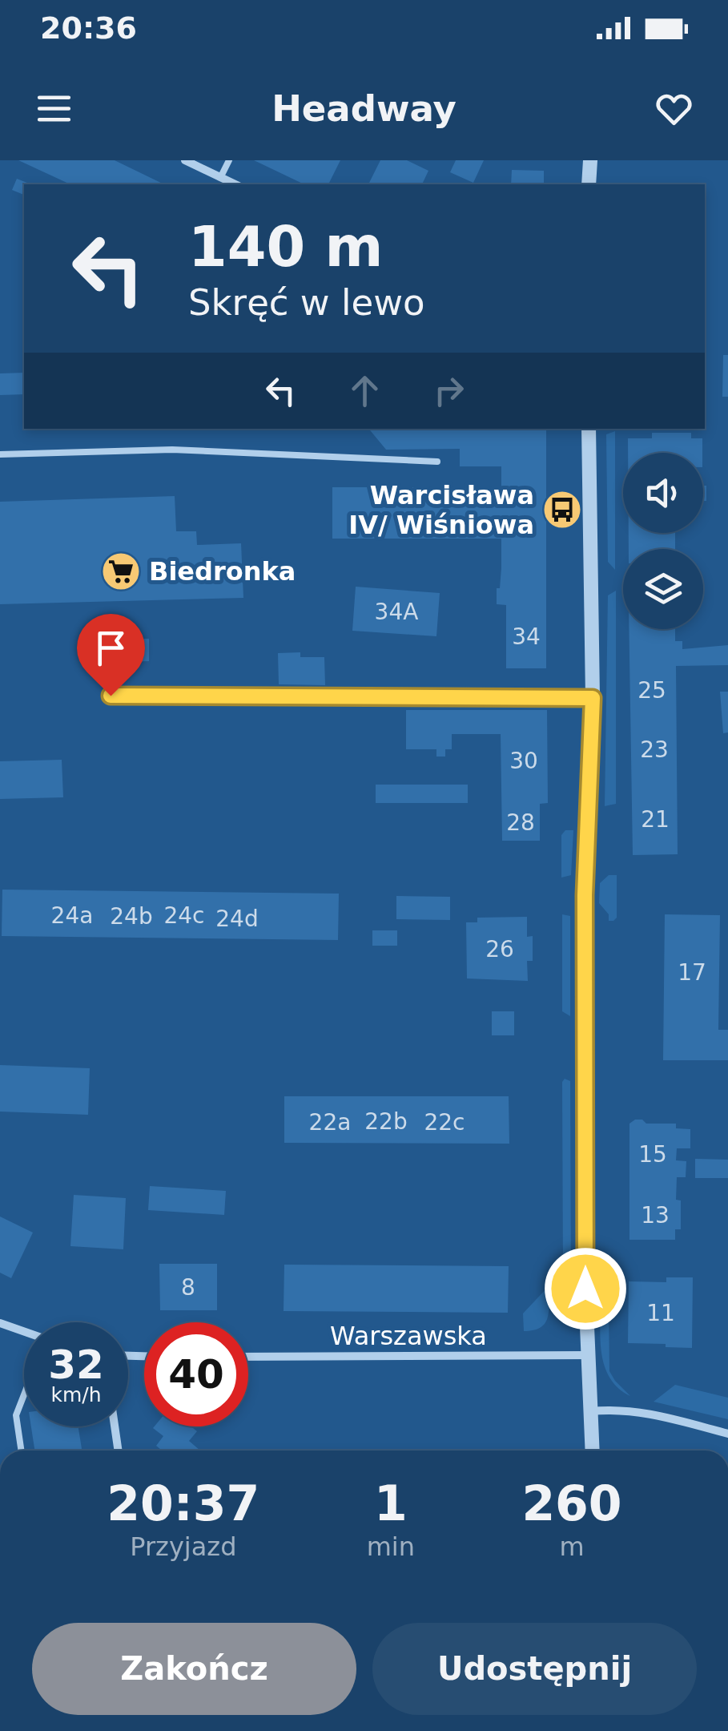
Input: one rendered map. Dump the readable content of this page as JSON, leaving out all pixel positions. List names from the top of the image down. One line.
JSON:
{"streets":{"street":["Warszawska"]},"places":{"bus stop":["Warcisława IV/ Wiśniowa"],"supermarket":["Biedronka"]},"house_numbers":["34A","34","25","23","30","21","28","24a","24c","24b","24d","26","17","22b","22a","22c","15","13","8","11"],"page":{"status":"20:36","header":"Headway","turn":["140 m","Skręć w lewo"],"speed":"32 km/h","limit":"40","eta":["20:37","Przyjazd","1","min","260","m"],"buttons":["Zakończ","Udostępnij"]}}
